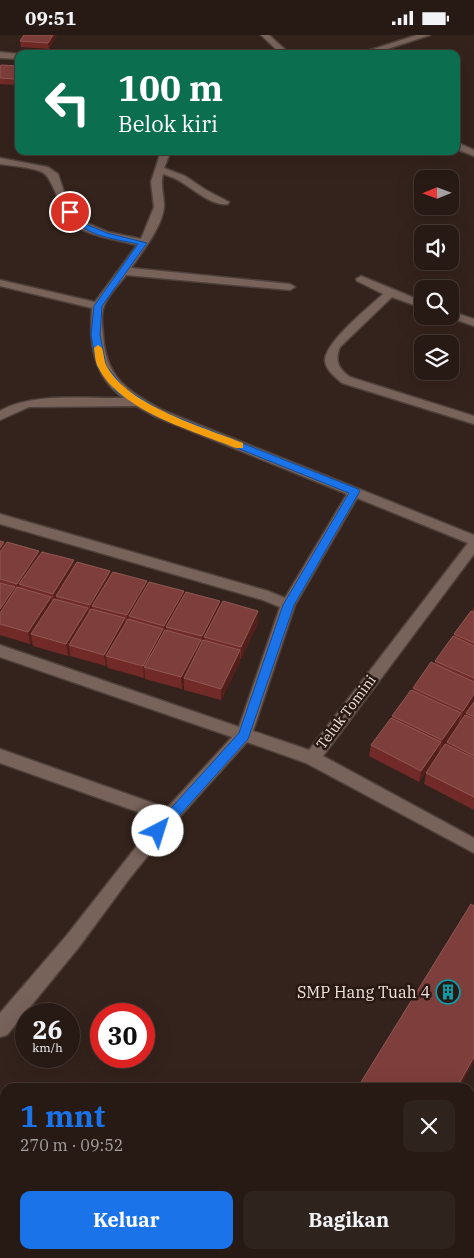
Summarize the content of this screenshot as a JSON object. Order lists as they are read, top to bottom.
{
  "streets": {
    "street": ["Teluk Tomini"]
  },
  "places": {
    "building": ["SMP Hang Tuah 4"]
  },
  "north": "left",
  "page": {
    "status": "09:51",
    "turn": ["100 m", "Belok kiri"],
    "speed": "26 km/h",
    "limit": "30",
    "heading": ["1 mnt", "270 m · 09:52"],
    "buttons": ["Keluar", "Bagikan"]
  }
}
